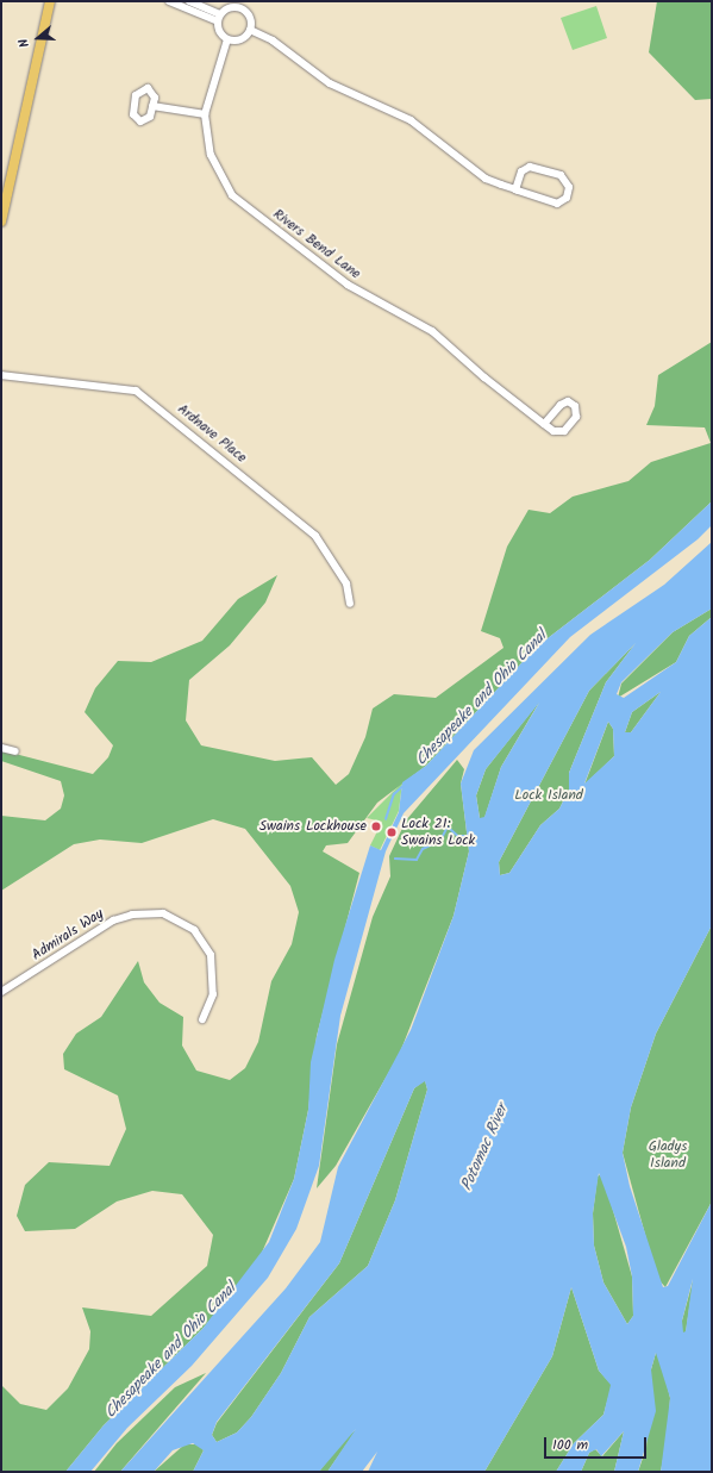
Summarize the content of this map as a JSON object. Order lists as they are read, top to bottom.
{
  "streets": {
    "street": ["Rivers Bend Lane", "Ardnave Place", "Admirals Way"]
  },
  "water": ["Chesapeake and Ohio Canal", "Potomac River"],
  "parks": ["Lock Island", "Gladys Island"],
  "places": ["Swains Lockhouse", "Lock 21: Swains Lock"],
  "scale_bar": "100 m",
  "north": "left"
}
